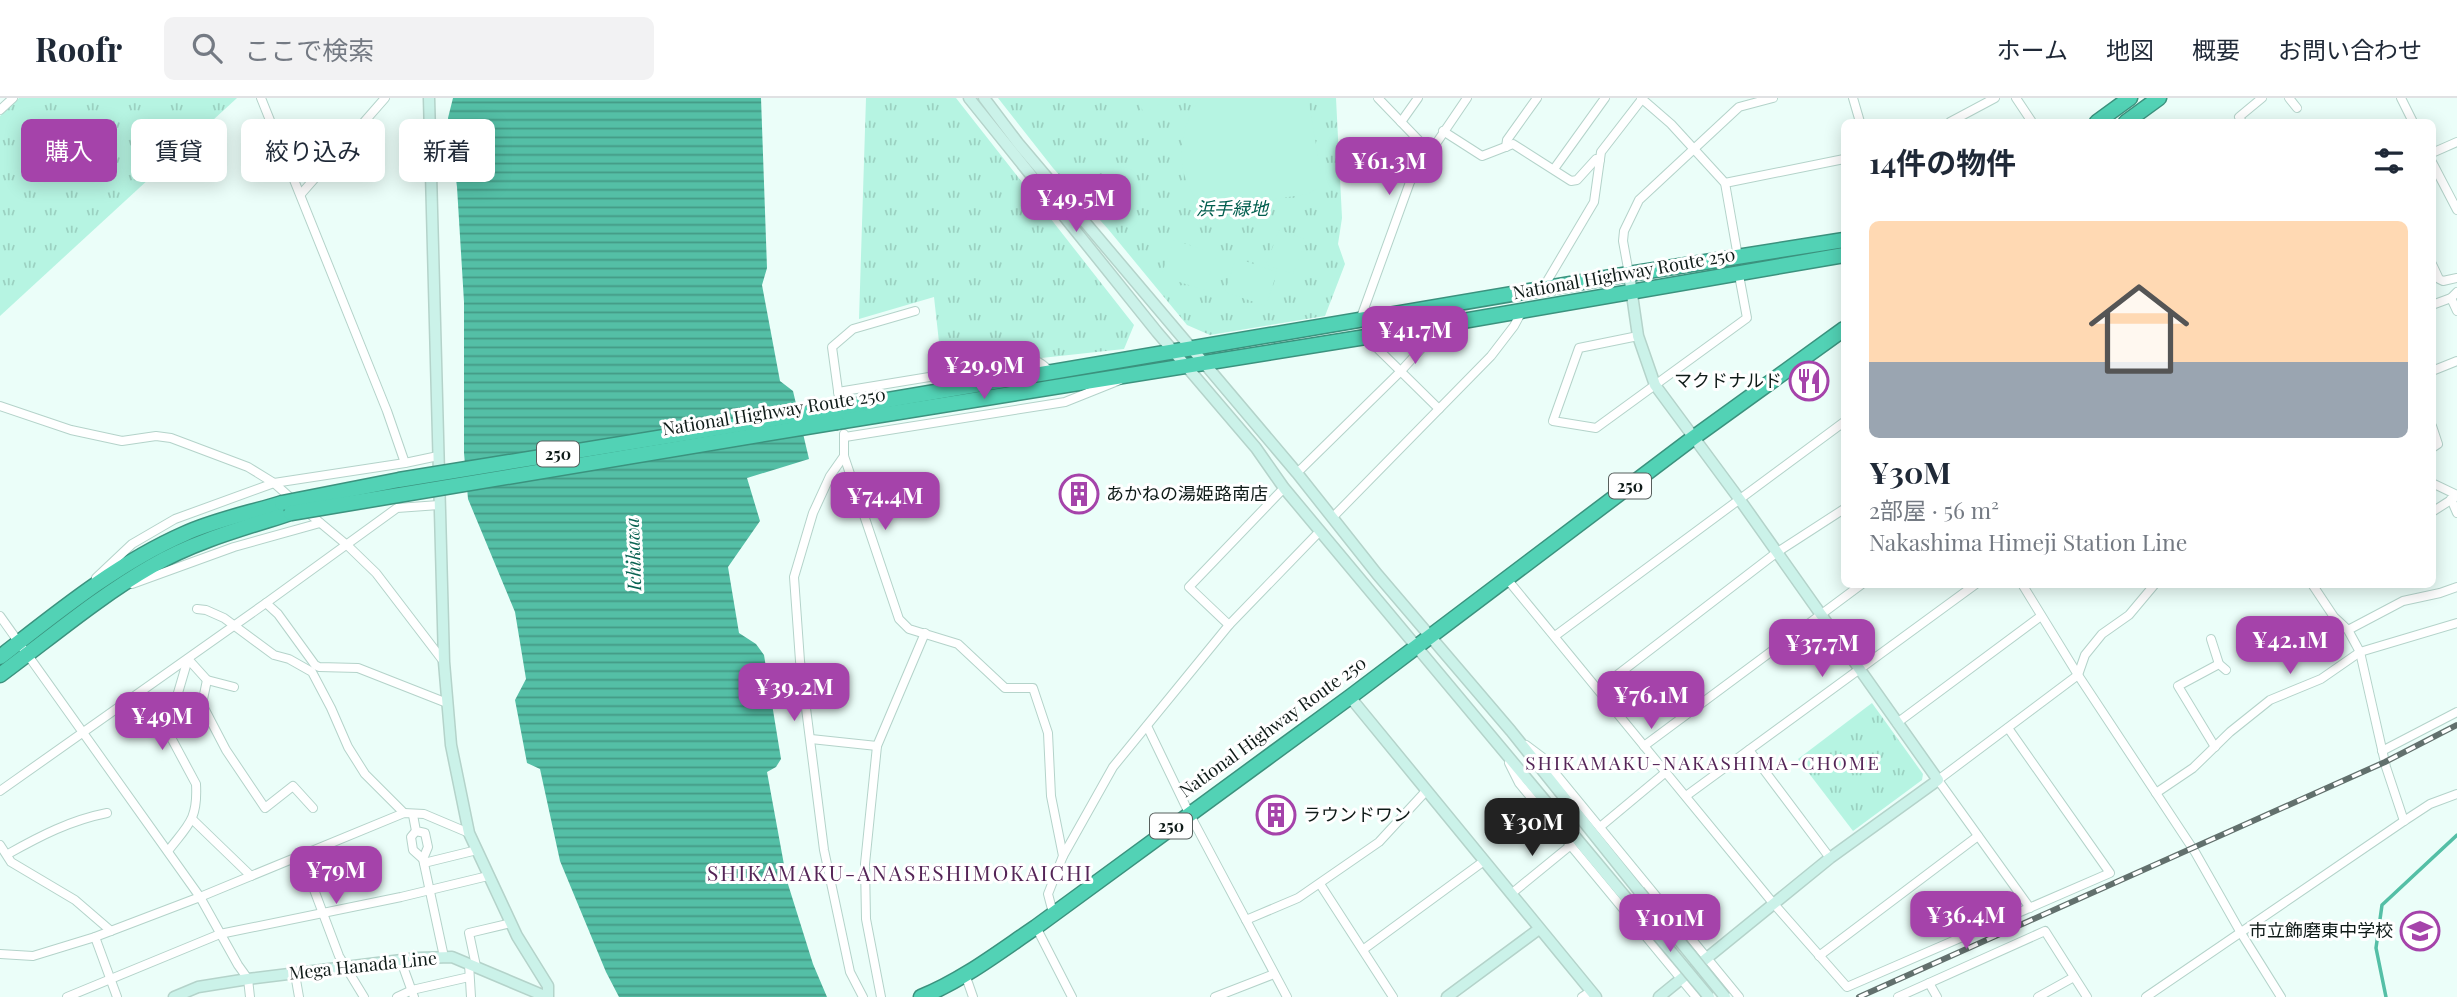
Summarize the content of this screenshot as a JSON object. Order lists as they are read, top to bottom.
{
  "streets": {
    "highway": ["National Highway Route 250", "250"],
    "street": ["Mega Hanada Line"]
  },
  "districts": ["SHIKAMAKU-NAKASHIMA-CHOME", "SHIKAMAKU-ANASESHIMOKAICHI"],
  "water": ["Ichikawa"],
  "parks": ["浜手緑地"],
  "places": {
    "restaurant": ["マクドナルド"],
    "building": ["あかねの湯姫路南店", "ラウンドワン"],
    "school or university": ["市立飾磨東中学校"]
  },
  "page": {
    "header": "Roofr",
    "search": "ここで検索",
    "nav": [
      "ホーム",
      "地図",
      "概要",
      "お問い合わせ"
    ],
    "chip": [
      "購入",
      "賃貸",
      "絞り込み",
      "新着"
    ],
    "heading": "14件の物件",
    "price": [
      "¥61.3M",
      "¥49.5M",
      "¥41.7M",
      "¥29.9M",
      "¥74.4M",
      "¥42.1M",
      "¥37.7M",
      "¥39.2M",
      "¥76.1M",
      "¥49M",
      "¥30M",
      "¥79M",
      "¥36.4M",
      "¥101M"
    ],
    "list": [
      {
        "name": "¥30M",
        "note": "2部屋 · 56 m² · Nakashima Himeji Station Line"
      }
    ]
  }
}
